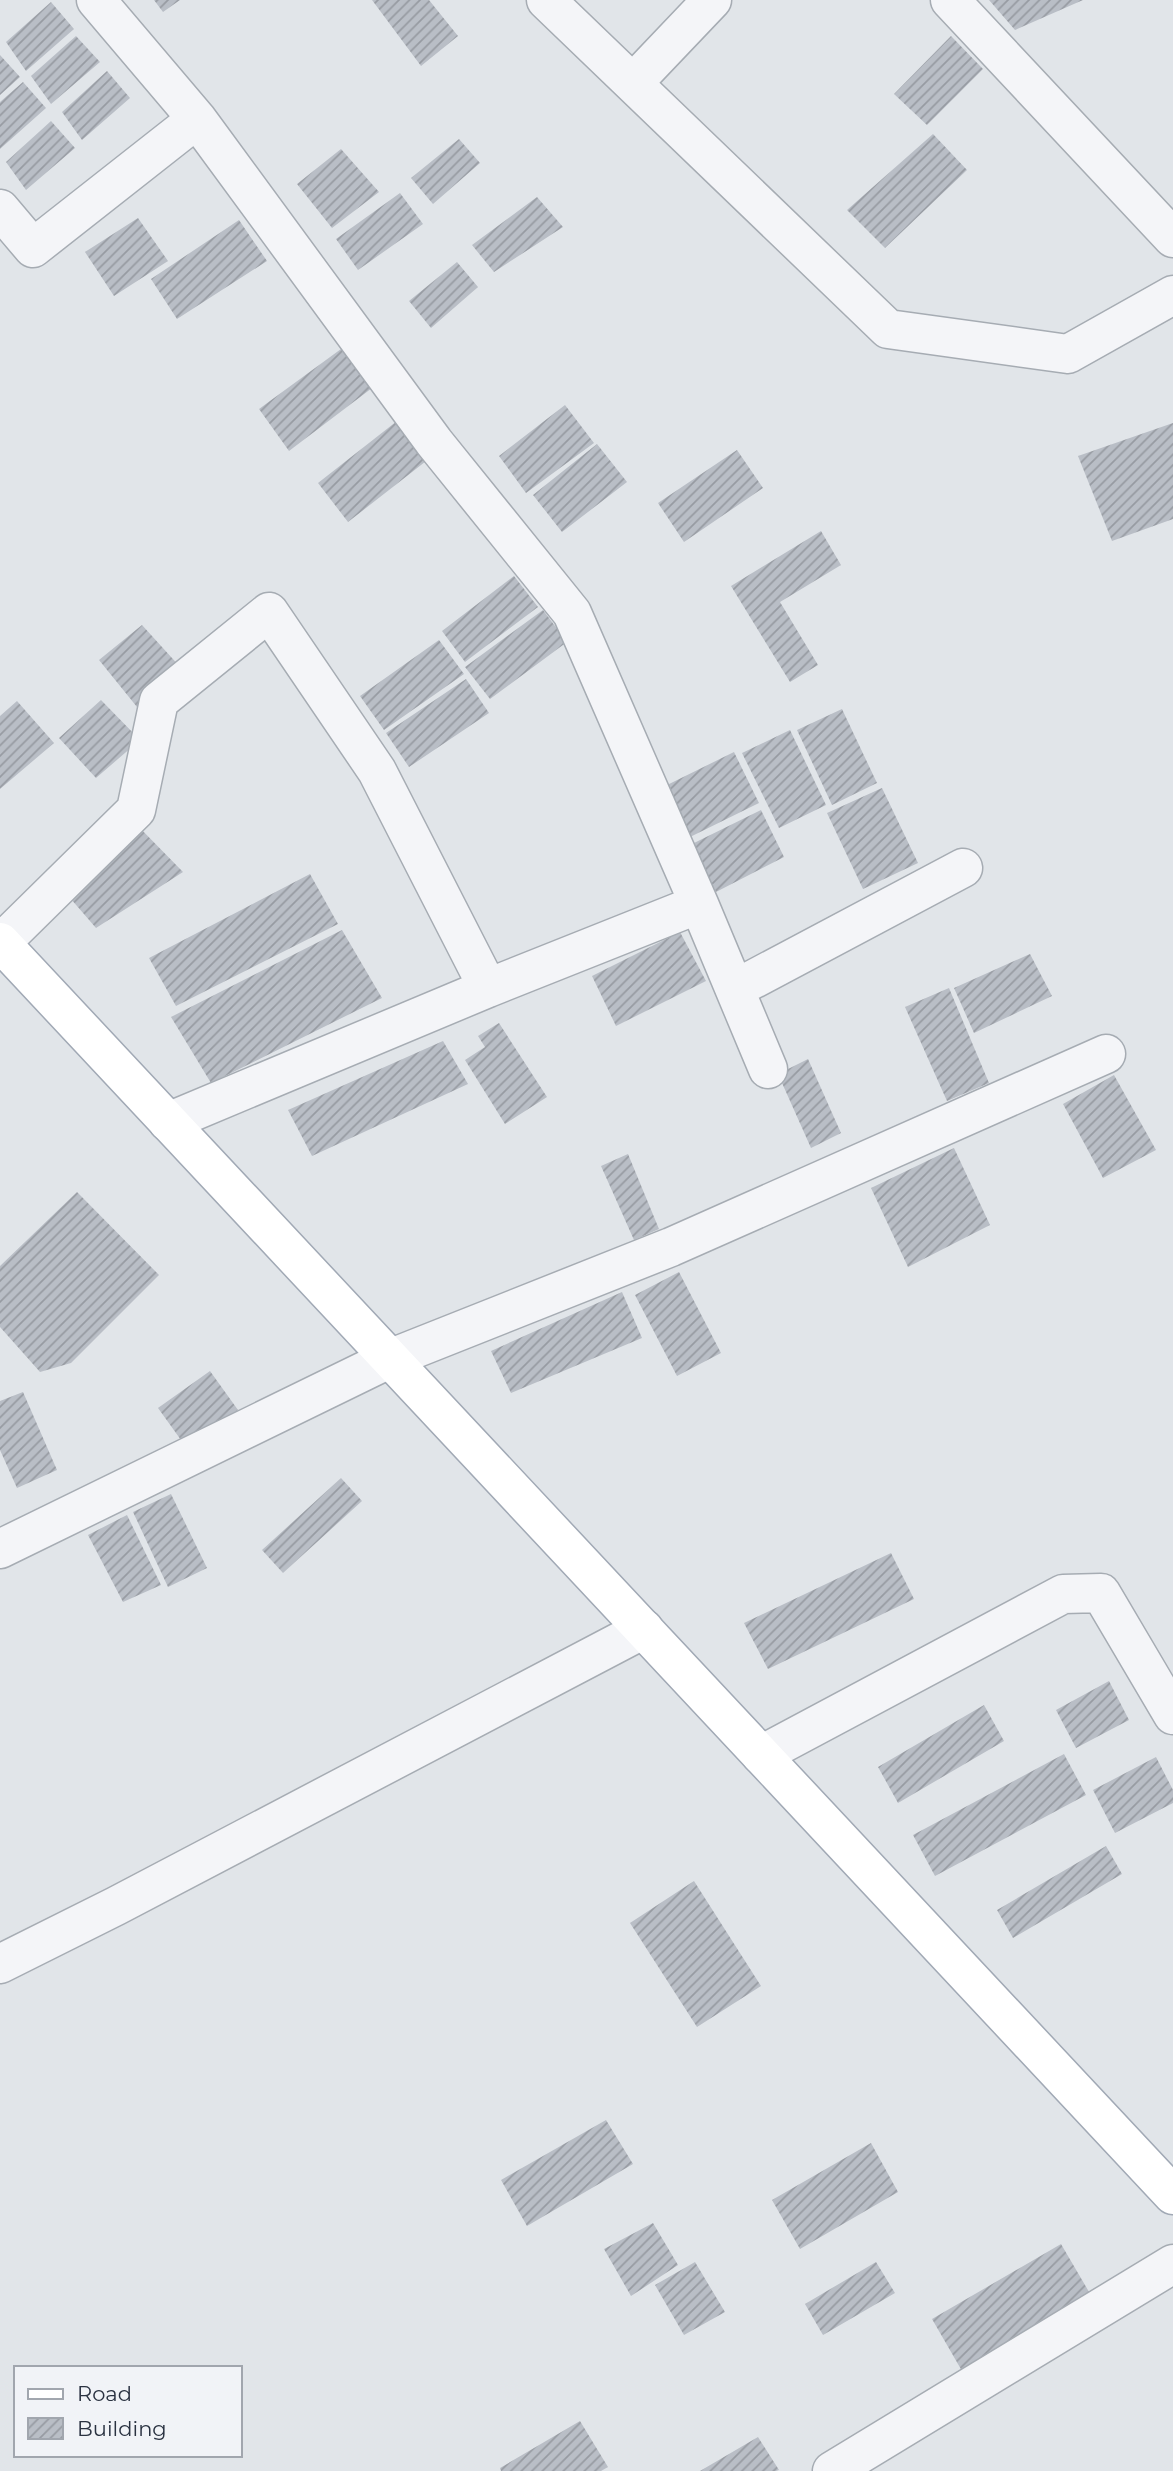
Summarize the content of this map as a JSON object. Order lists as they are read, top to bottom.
{
  "legend": ["Road", "Building"]
}
